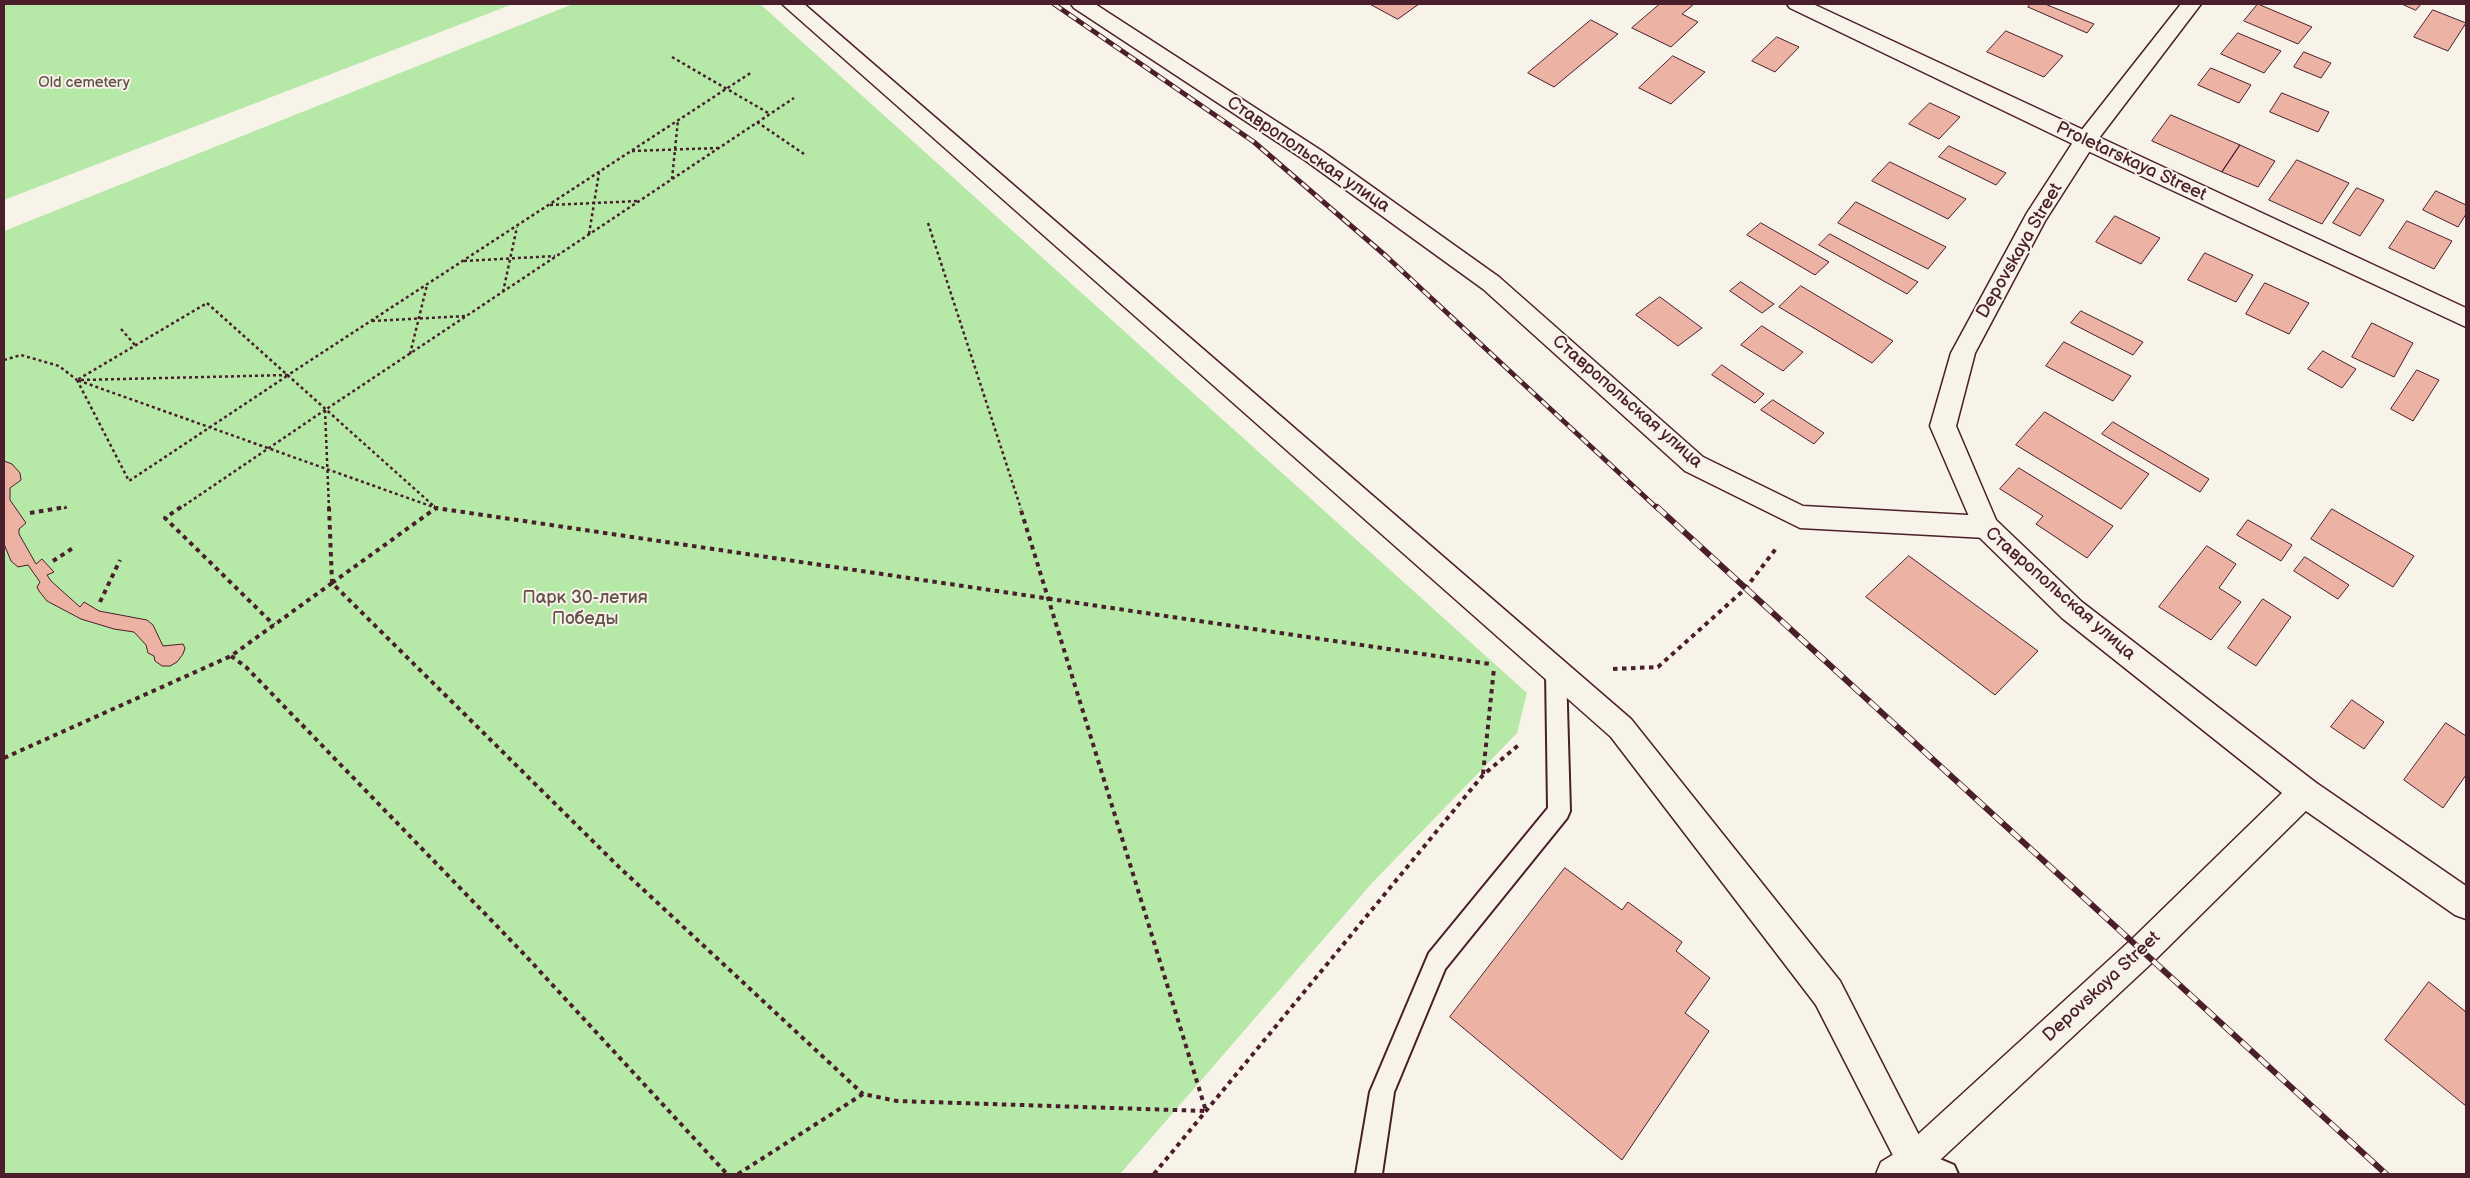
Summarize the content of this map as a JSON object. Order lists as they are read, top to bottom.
{
  "streets": {
    "street": ["Ставропольская улица", "Proletarskaya Street", "Depovskaya Street"]
  },
  "crossings": [
    ["Ставропольская улица", "Depovskaya Street"],
    ["Proletarskaya Street", "Depovskaya Street"]
  ],
  "parks": ["Old cemetery", "Парк 30-летия Победы"]
}
